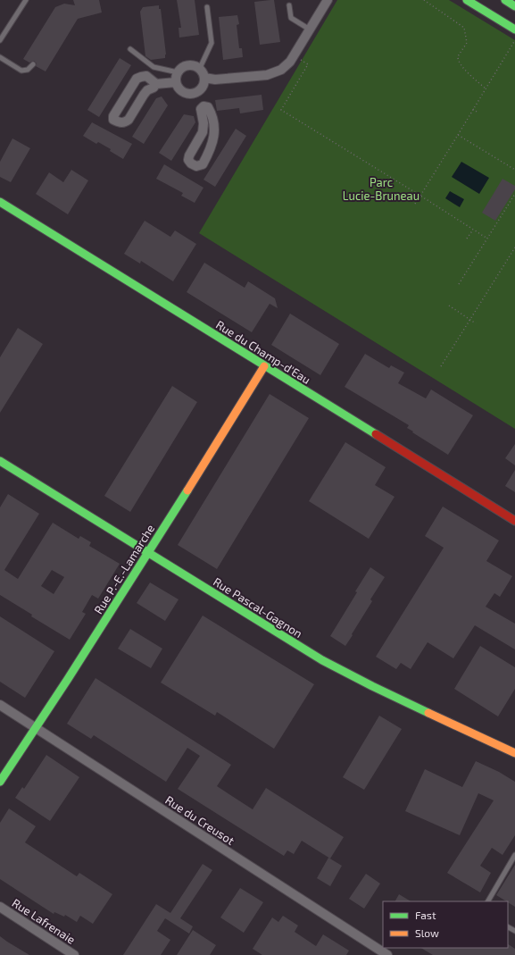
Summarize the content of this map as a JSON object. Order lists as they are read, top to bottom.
{
  "streets": {
    "street": [
      "Rue du Champ-d'Eau",
      "Rue P.-E.-Lamarche",
      "Rue Pascal-Gagnon",
      "Rue du Creusot",
      "Rue Lafrenaie"
    ]
  },
  "crossings": [
    ["Rue du Champ-d'Eau", "Rue P.-E.-Lamarche"],
    ["Rue P.-E.-Lamarche", "Rue Pascal-Gagnon"],
    ["Rue P.-E.-Lamarche", "Rue du Creusot"]
  ],
  "parks": ["Parc Lucie-Bruneau"],
  "legend": ["Fast", "Slow"]
}
